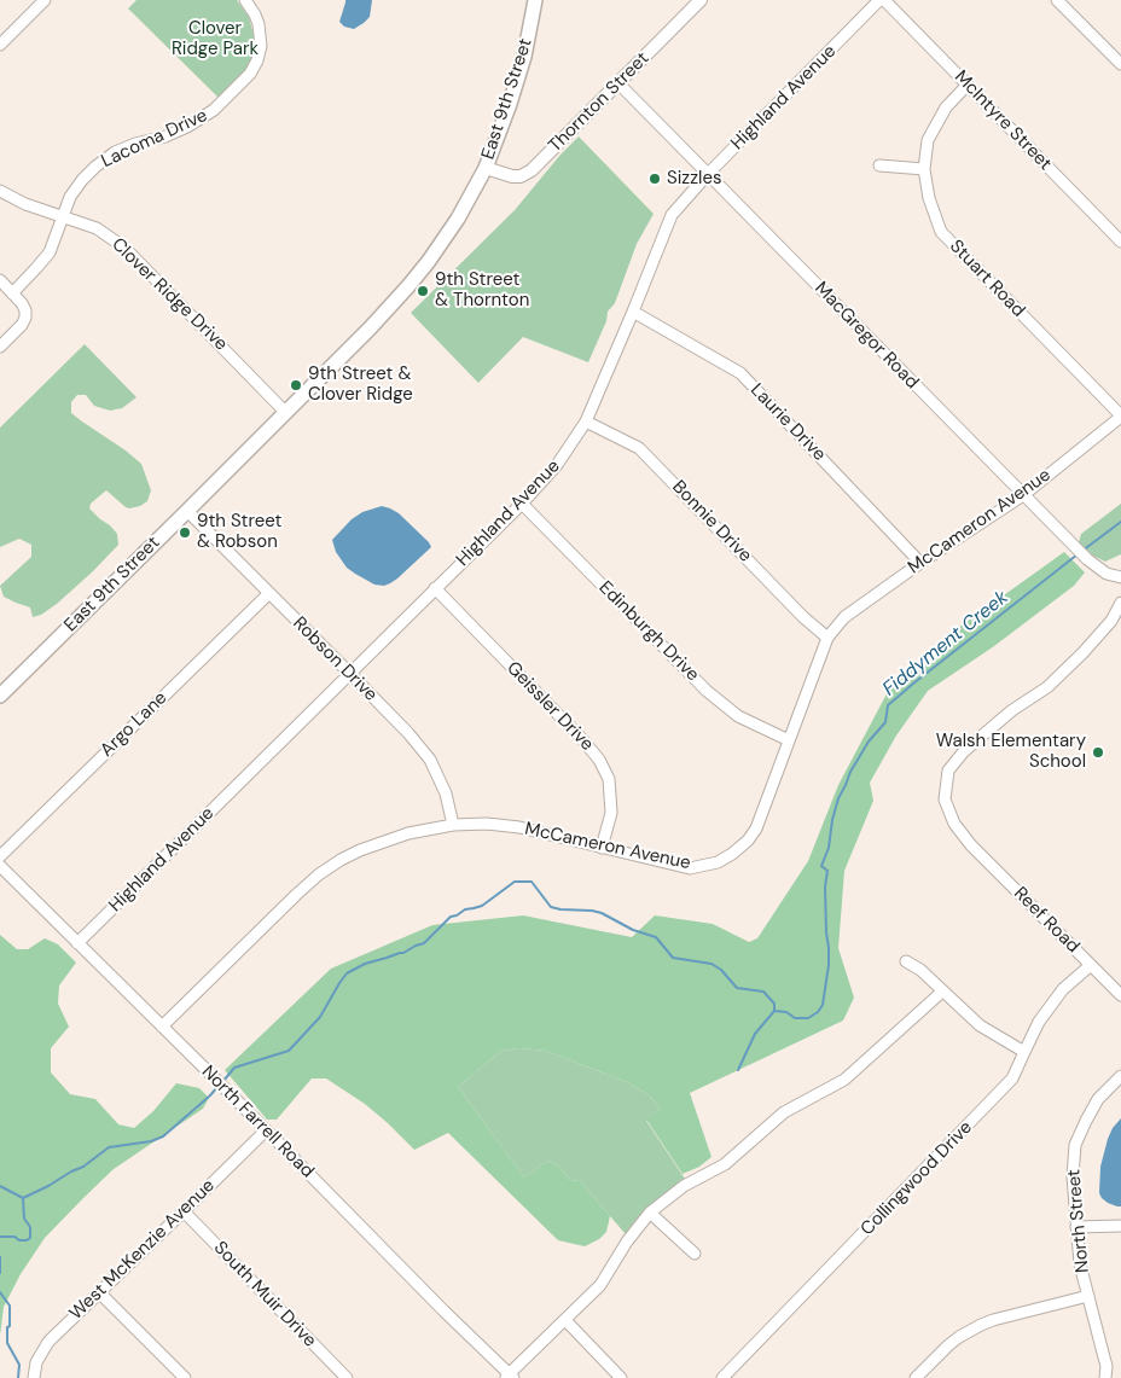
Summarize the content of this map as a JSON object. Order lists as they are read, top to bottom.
{
  "streets": {
    "main road": ["East 9th Street"],
    "street": [
      "Highland Avenue",
      "Thornton Street",
      "McIntyre Street",
      "Lacoma Drive",
      "Stuart Road",
      "Clover Ridge Drive",
      "MacGregor Road",
      "Laurie Drive",
      "Bonnie Drive",
      "McCameron Avenue",
      "Edinburgh Drive",
      "Robson Drive",
      "Geissler Drive",
      "Argo Lane",
      "Reef Road",
      "North Farrell Road",
      "Collingwood Drive",
      "North Street",
      "West McKenzie Avenue",
      "South Muir Drive"
    ]
  },
  "crossings": [
    ["Highland Avenue", "MacGregor Road"],
    ["Highland Avenue", "Laurie Drive"],
    ["Highland Avenue", "Bonnie Drive"],
    ["Highland Avenue", "Edinburgh Drive"],
    ["Highland Avenue", "Robson Drive"],
    ["Highland Avenue", "Geissler Drive"],
    ["Highland Avenue", "North Farrell Road"],
    ["East 9th Street", "Thornton Street"],
    ["East 9th Street", "Clover Ridge Drive"],
    ["East 9th Street", "Robson Drive"],
    ["Thornton Street", "MacGregor Road"],
    ["McIntyre Street", "Stuart Road"],
    ["Lacoma Drive", "Clover Ridge Drive"],
    ["Stuart Road", "McCameron Avenue"],
    ["MacGregor Road", "McCameron Avenue"],
    ["Laurie Drive", "McCameron Avenue"],
    ["Bonnie Drive", "McCameron Avenue"],
    ["McCameron Avenue", "Edinburgh Drive"],
    ["McCameron Avenue", "Robson Drive"],
    ["McCameron Avenue", "Geissler Drive"],
    ["McCameron Avenue", "North Farrell Road"],
    ["Robson Drive", "Argo Lane"],
    ["Reef Road", "Collingwood Drive"],
    ["North Farrell Road", "West McKenzie Avenue"],
    ["West McKenzie Avenue", "South Muir Drive"]
  ],
  "water": ["Fiddyment Creek"],
  "parks": ["Clover Ridge Park"],
  "places": [
    "Sizzles",
    "9th Street & Thornton",
    "9th Street & Clover Ridge",
    "9th Street & Robson",
    "Walsh Elementary School"
  ]
}
